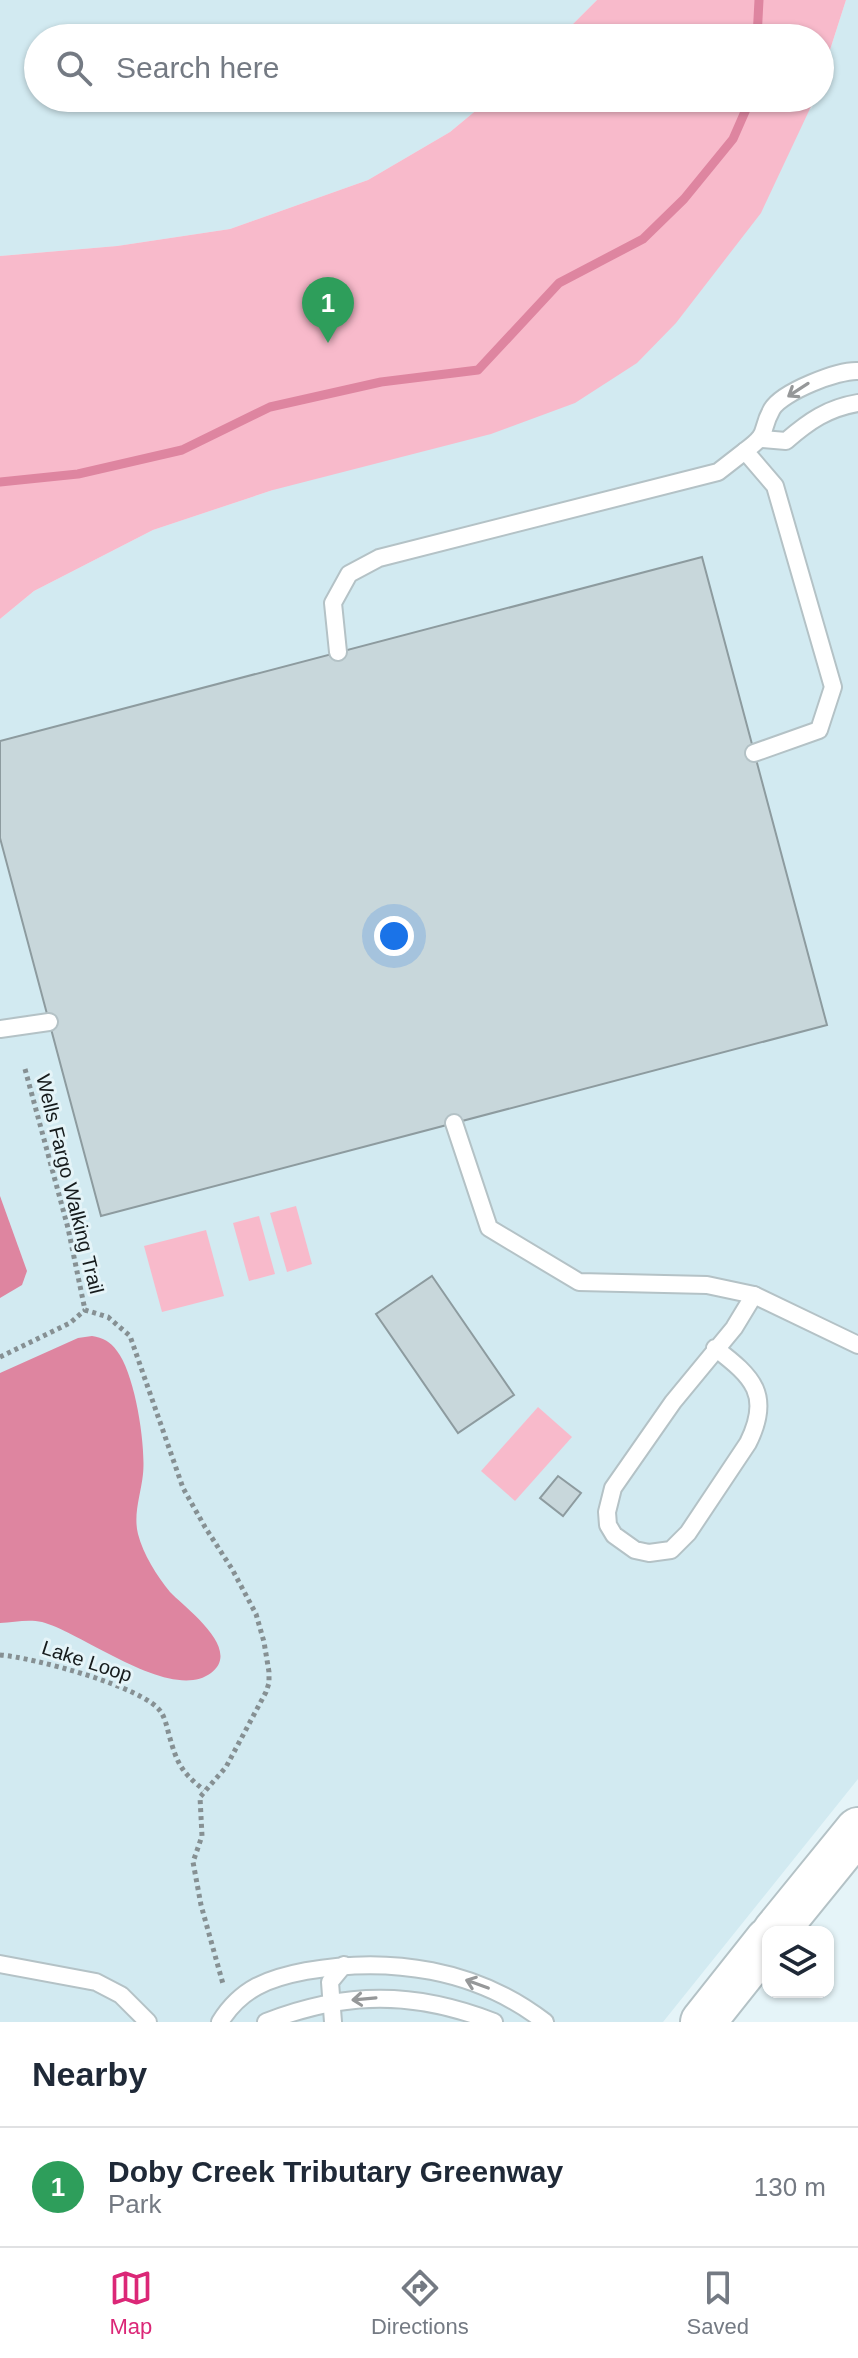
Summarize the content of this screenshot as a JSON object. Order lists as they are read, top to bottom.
{
  "streets": {
    "path": ["Wells Fargo Walking Trail", "Lake Loop"]
  },
  "crossings": [
    ["Wells Fargo Walking Trail", "Lake Loop"]
  ],
  "page": {
    "search": "Search here",
    "pins": "1",
    "heading": "Nearby",
    "list": [
      {
        "mark": "1",
        "name": "Doby Creek Tributary Greenway",
        "note": "Park",
        "value": "130 m"
      }
    ],
    "nav": ["Map", "Directions", "Saved"]
  }
}
